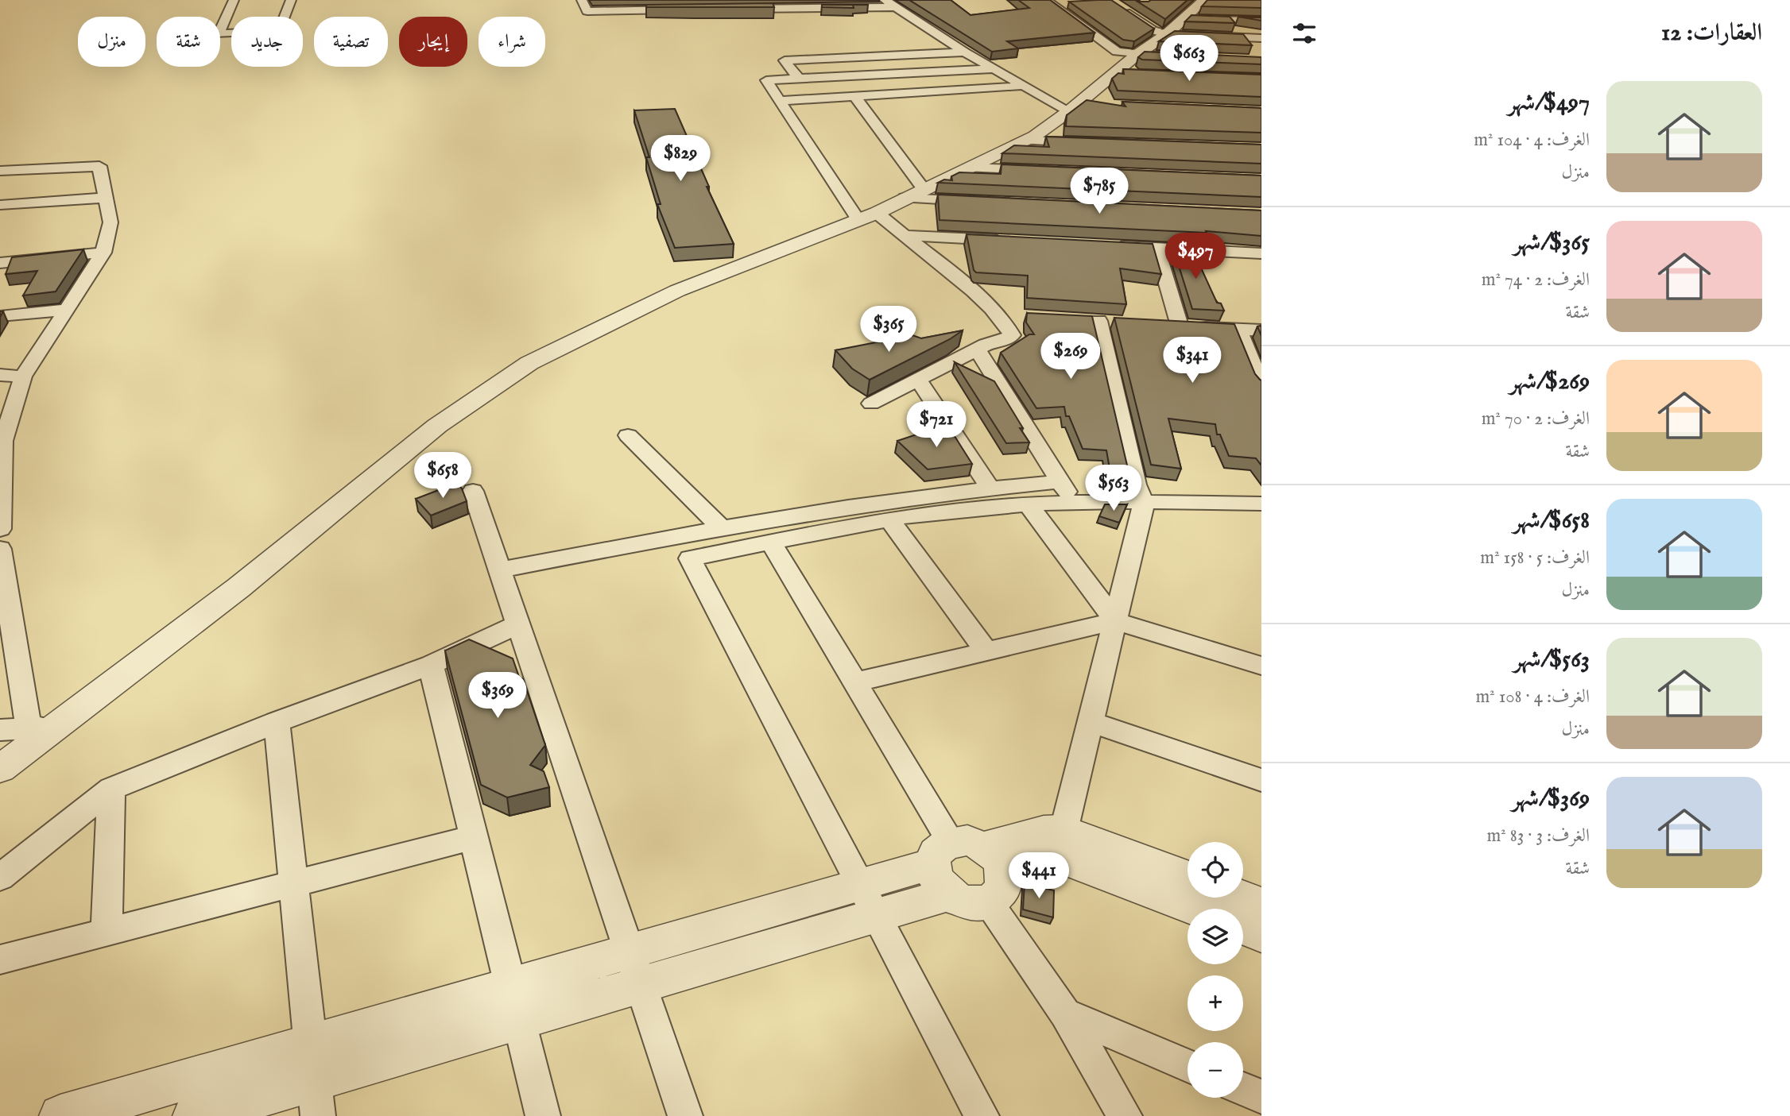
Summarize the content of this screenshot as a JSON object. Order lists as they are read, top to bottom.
{
  "page": {
    "heading": "العقارات: 12",
    "chip": [
      "شراء",
      "إيجار",
      "تصفية",
      "جديد",
      "شقة",
      "منزل"
    ],
    "price": [
      "$663",
      "$829",
      "$785",
      "$497",
      "$365",
      "$269",
      "$341",
      "$721",
      "$658",
      "$563",
      "$369",
      "$441"
    ],
    "list": [
      {
        "name": "$497/شهر",
        "note": "الغرف: 4 · 104 m² · منزل"
      },
      {
        "name": "$365/شهر",
        "note": "الغرف: 2 · 74 m² · شقة"
      },
      {
        "name": "$269/شهر",
        "note": "الغرف: 2 · 70 m² · شقة"
      },
      {
        "name": "$658/شهر",
        "note": "الغرف: 5 · 158 m² · منزل"
      },
      {
        "name": "$563/شهر",
        "note": "الغرف: 4 · 108 m² · منزل"
      },
      {
        "name": "$369/شهر",
        "note": "الغرف: 3 · 83 m² · شقة"
      }
    ],
    "map_buttons": ["+", "−"]
  }
}
